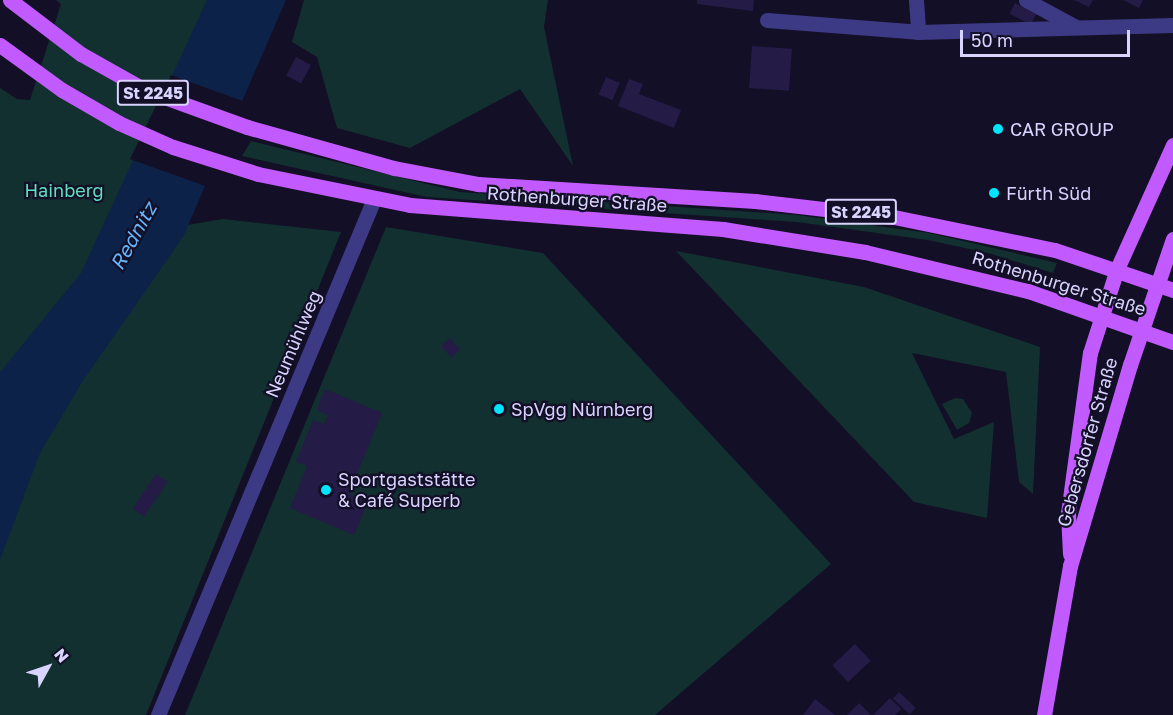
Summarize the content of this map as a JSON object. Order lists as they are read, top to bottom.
{
  "streets": {
    "main road": ["St 2245", "Rothenburger Straße", "Gebersdorfer Straße"],
    "street": ["Neumühlweg"]
  },
  "crossings": [
    ["Rothenburger Straße", "Neumühlweg"],
    ["Rothenburger Straße", "Gebersdorfer Straße"]
  ],
  "water": ["Rednitz"],
  "parks": ["Hainberg"],
  "places": [
    "CAR GROUP",
    "Fürth Süd",
    "SpVgg Nürnberg",
    "Sportgaststätte & Café Superb"
  ],
  "scale_bar": "50 m",
  "north": "top right"
}
